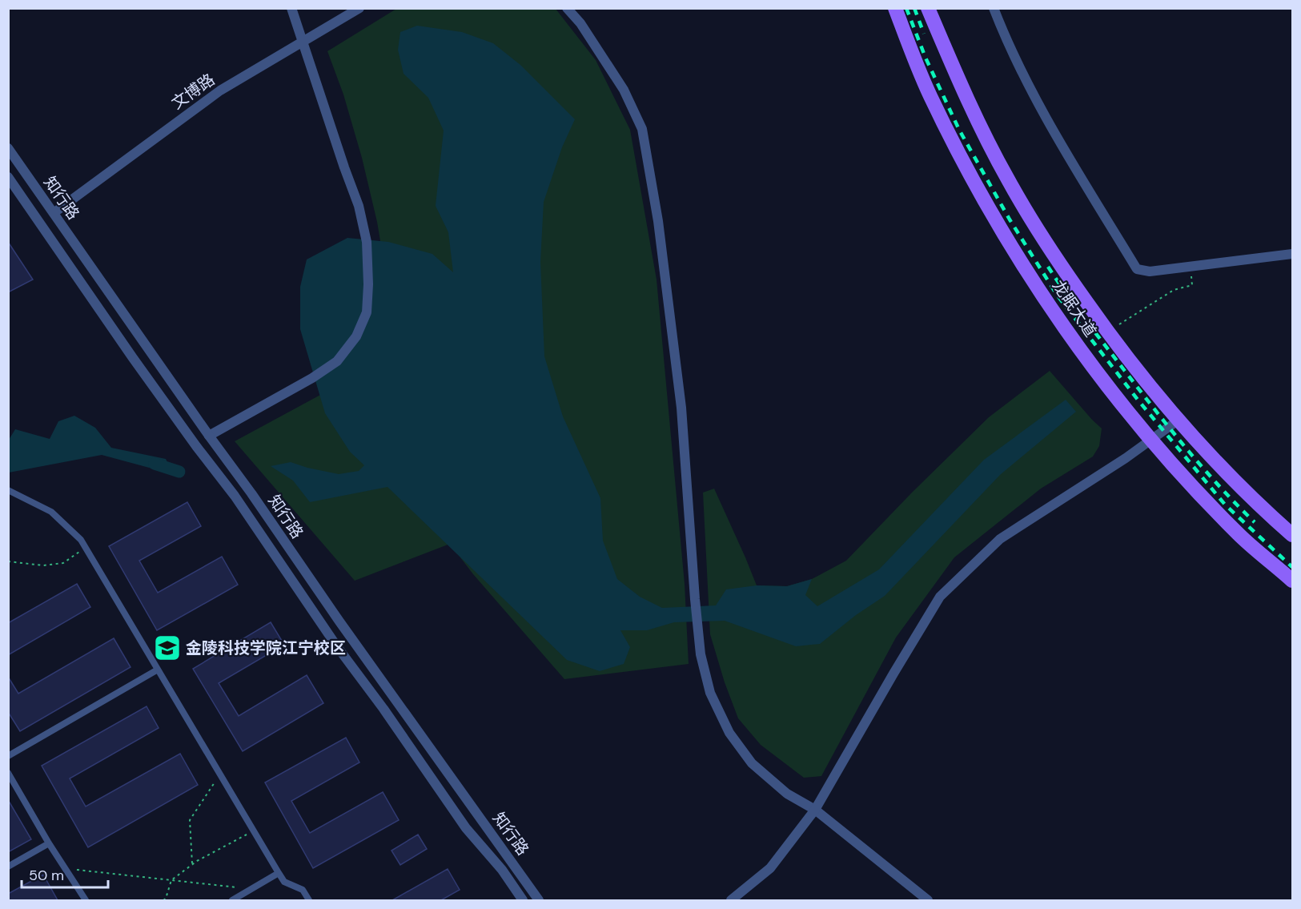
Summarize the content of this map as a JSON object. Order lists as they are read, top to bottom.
{
  "streets": {
    "main road": ["龙眠大道"],
    "street": ["文博路", "知行路"]
  },
  "crossings": [
    ["文博路", "知行路"]
  ],
  "places": {
    "school or university": ["金陵科技学院江宁校区"]
  },
  "scale_bar": "50 m"
}
